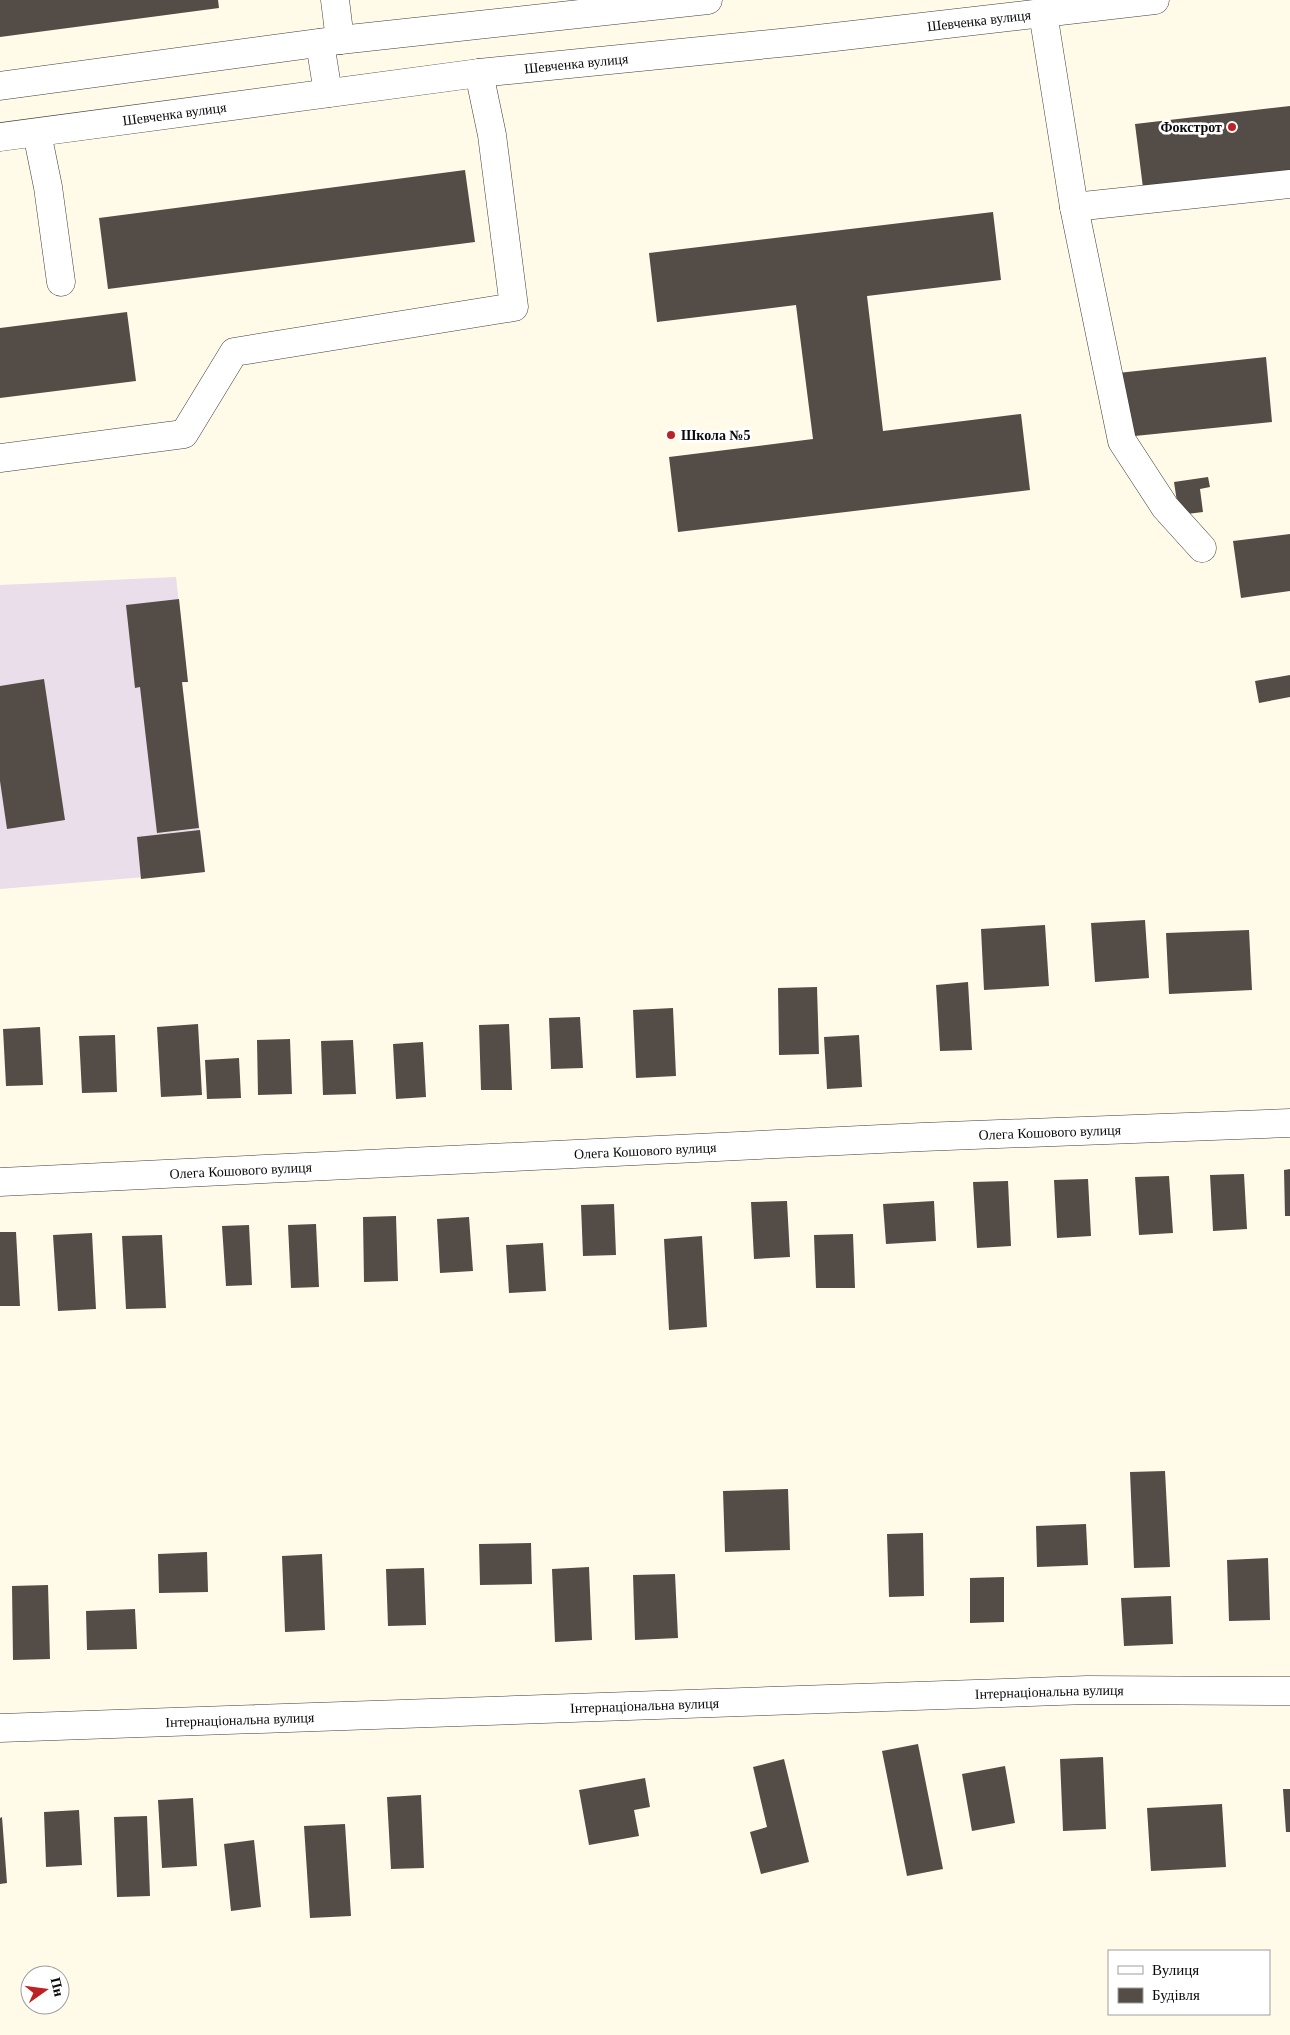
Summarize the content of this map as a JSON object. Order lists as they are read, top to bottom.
{
  "streets": {
    "street": ["Шевченка вулиця", "Олега Кошового вулиця", "Інтернаціональна вулиця"]
  },
  "places": ["Фокстрот", "Школа №5"],
  "legend": ["Вулиця", "Будівля"],
  "north": "right"
}
